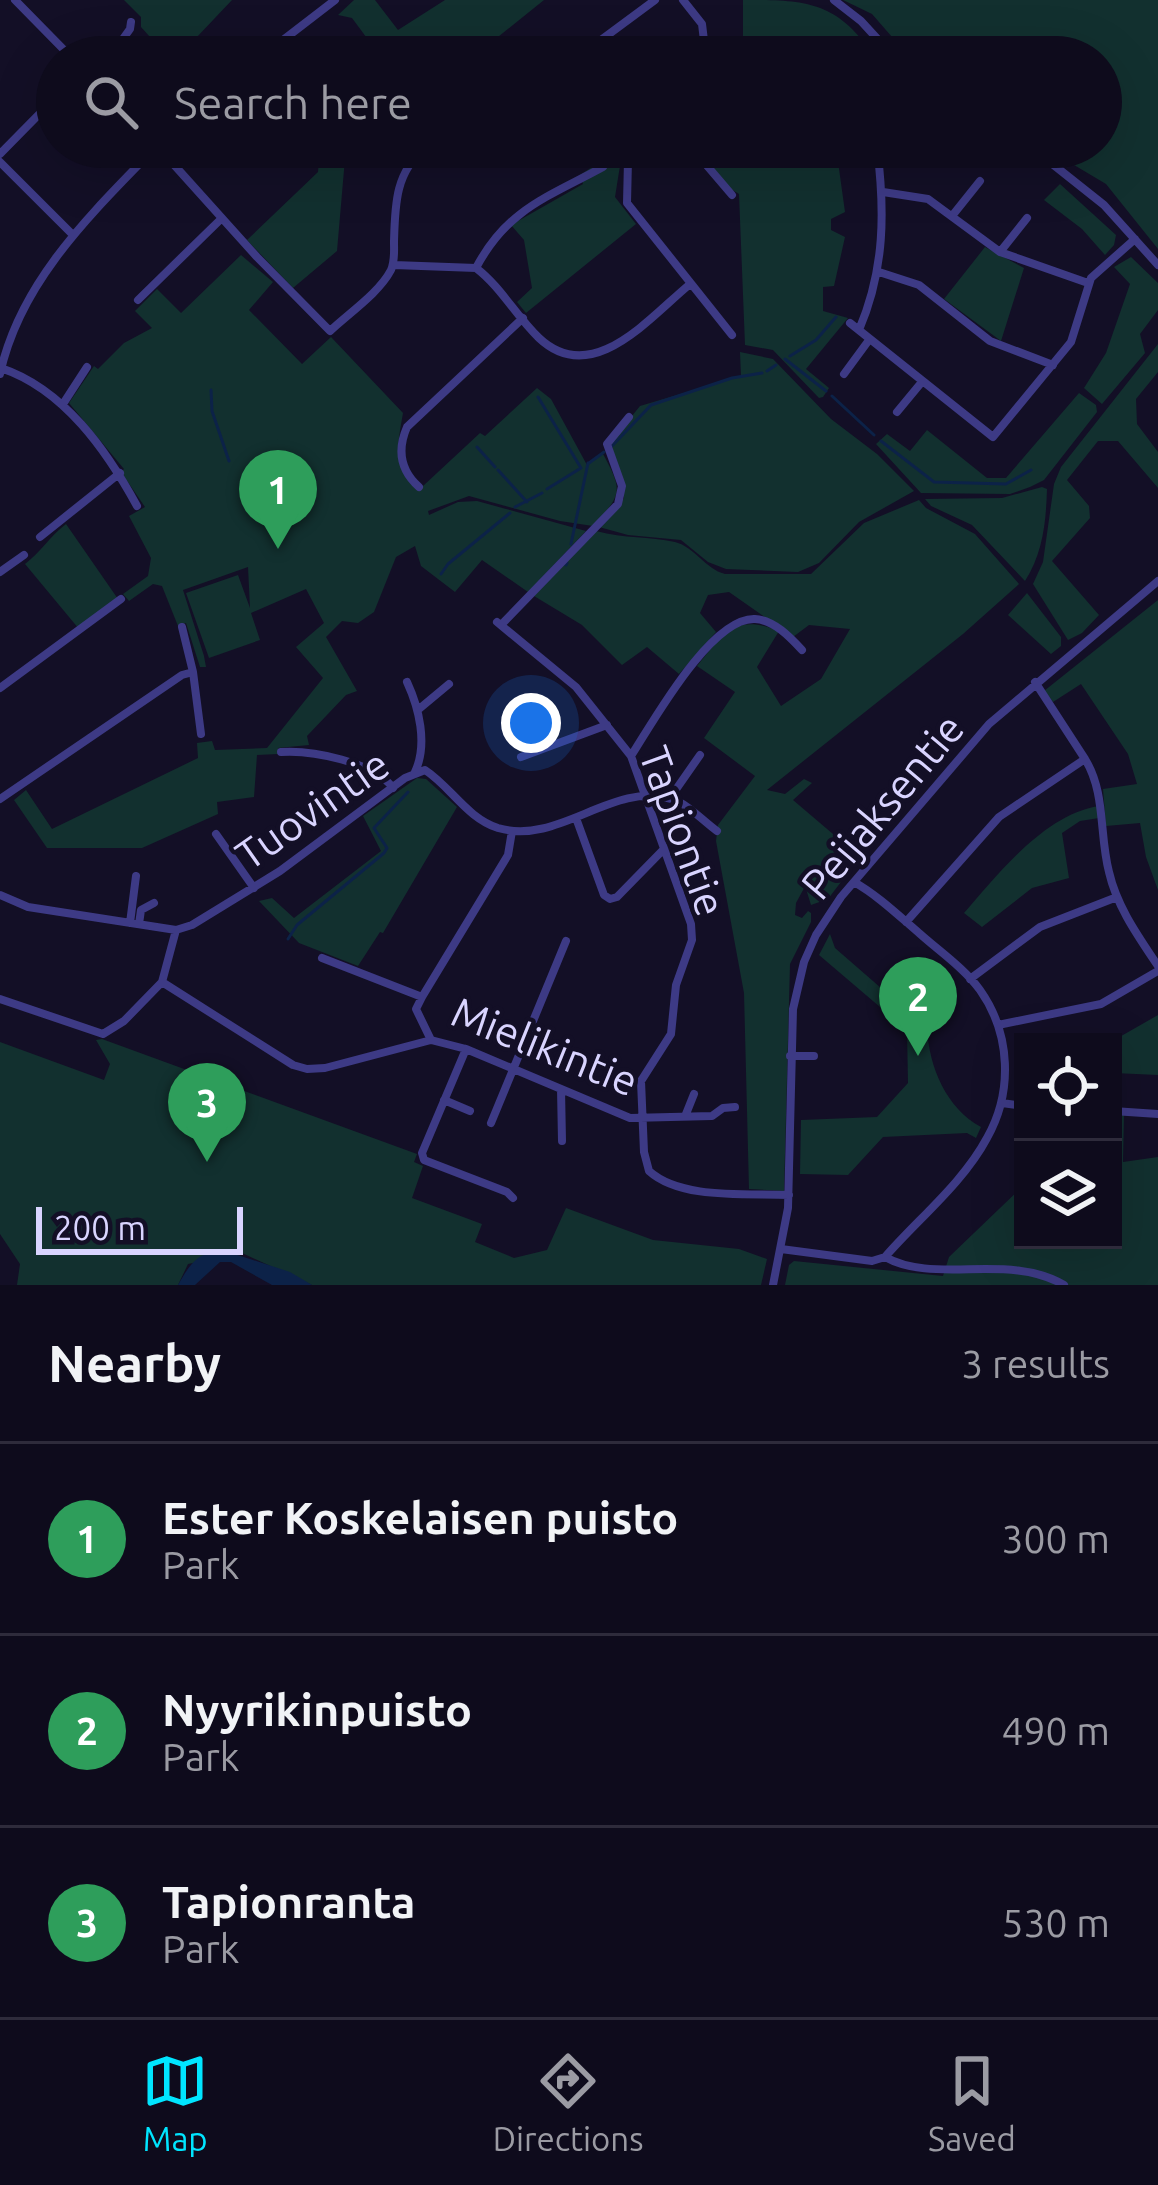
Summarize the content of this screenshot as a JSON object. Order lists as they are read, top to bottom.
{
  "streets": {
    "street": [
      "Peijaksentie",
      "Tuovintie",
      "Tapiontie",
      "Mielikintie"
    ]
  },
  "crossings": [
    ["Peijaksentie", "Tapiontie"],
    ["Tapiontie", "Mielikintie"]
  ],
  "scale_bar": "200 m",
  "page": {
    "search": "Search here",
    "pins": ["1", "2", "3"],
    "scale": "200 m",
    "heading": ["Nearby", "3 results"],
    "list": [
      {
        "mark": "1",
        "name": "Ester Koskelaisen puisto",
        "note": "Park",
        "value": "300 m"
      },
      {
        "mark": "2",
        "name": "Nyyrikinpuisto",
        "note": "Park",
        "value": "490 m"
      },
      {
        "mark": "3",
        "name": "Tapionranta",
        "note": "Park",
        "value": "530 m"
      }
    ],
    "nav": ["Map", "Directions", "Saved"]
  }
}
